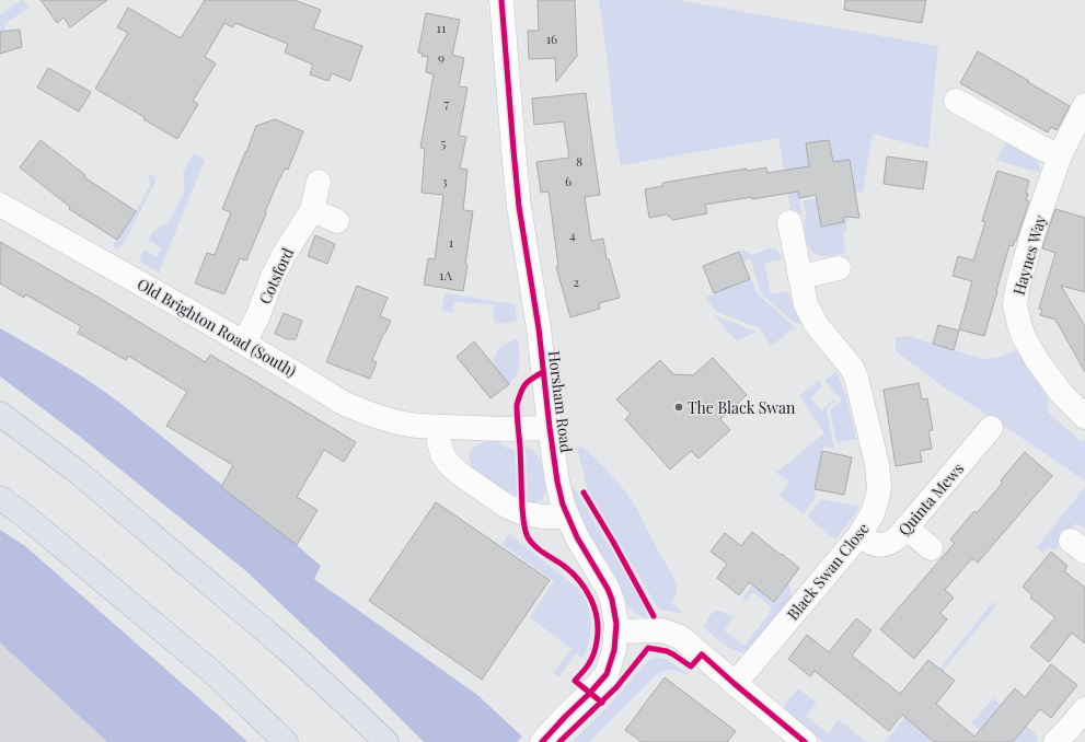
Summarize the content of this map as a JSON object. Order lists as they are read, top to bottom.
{
  "streets": {
    "street": [
      "Haynes Way",
      "Cotsford",
      "Old Brighton Road (South)",
      "Horsham Road",
      "Quinta Mews",
      "Black Swan Close"
    ]
  },
  "crossings": [
    ["Cotsford", "Old Brighton Road (South)"],
    ["Old Brighton Road (South)", "Horsham Road"],
    ["Quinta Mews", "Black Swan Close"]
  ],
  "places": ["The Black Swan"],
  "house_numbers": [
    "11",
    "16",
    "9",
    "7",
    "5",
    "8",
    "3",
    "6",
    "4",
    "1",
    "1A",
    "2"
  ]
}
